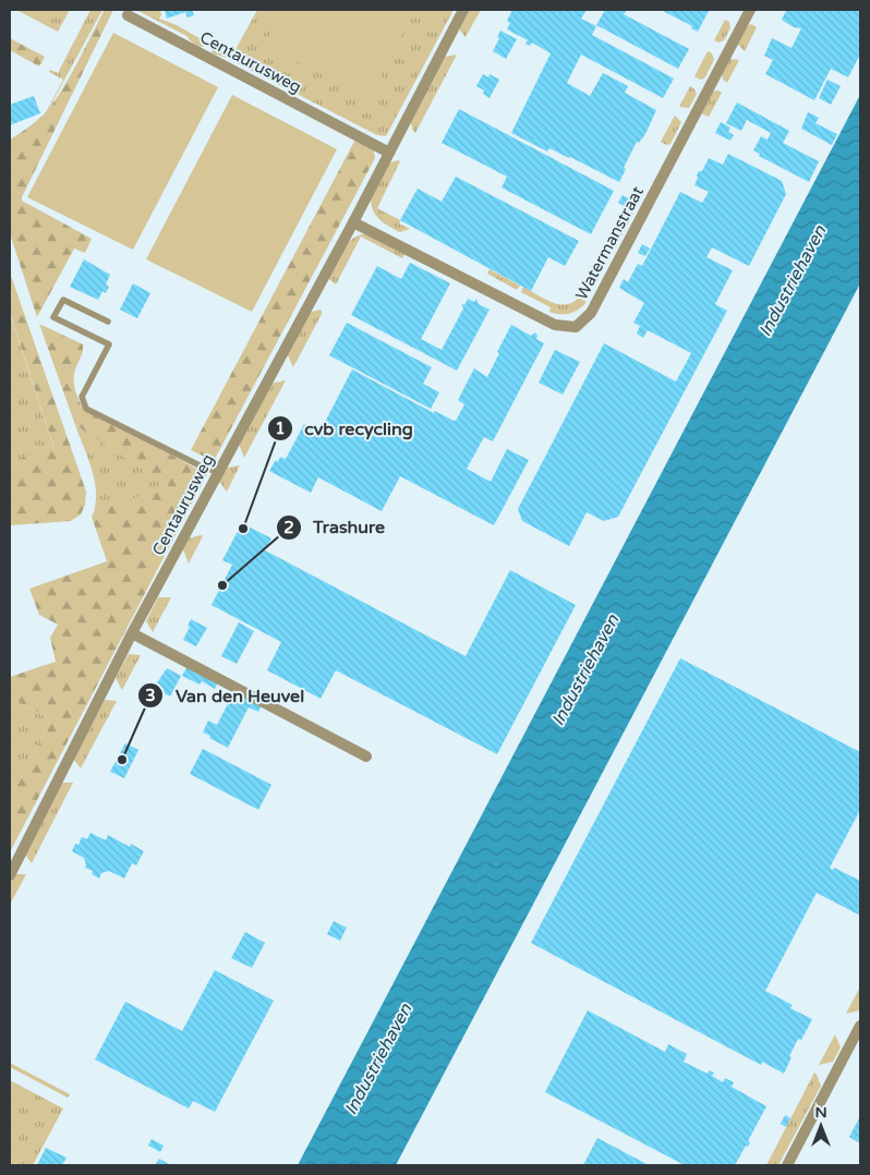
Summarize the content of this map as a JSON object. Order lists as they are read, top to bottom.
{
  "streets": {
    "street": ["Centaurusweg", "Watermanstraat"]
  },
  "crossings": [
    ["Centaurusweg", "Watermanstraat"]
  ],
  "water": ["Industriehaven"],
  "places": ["cvb recycling", "Trashure", "Van den Heuvel"],
  "north": "top"
}
